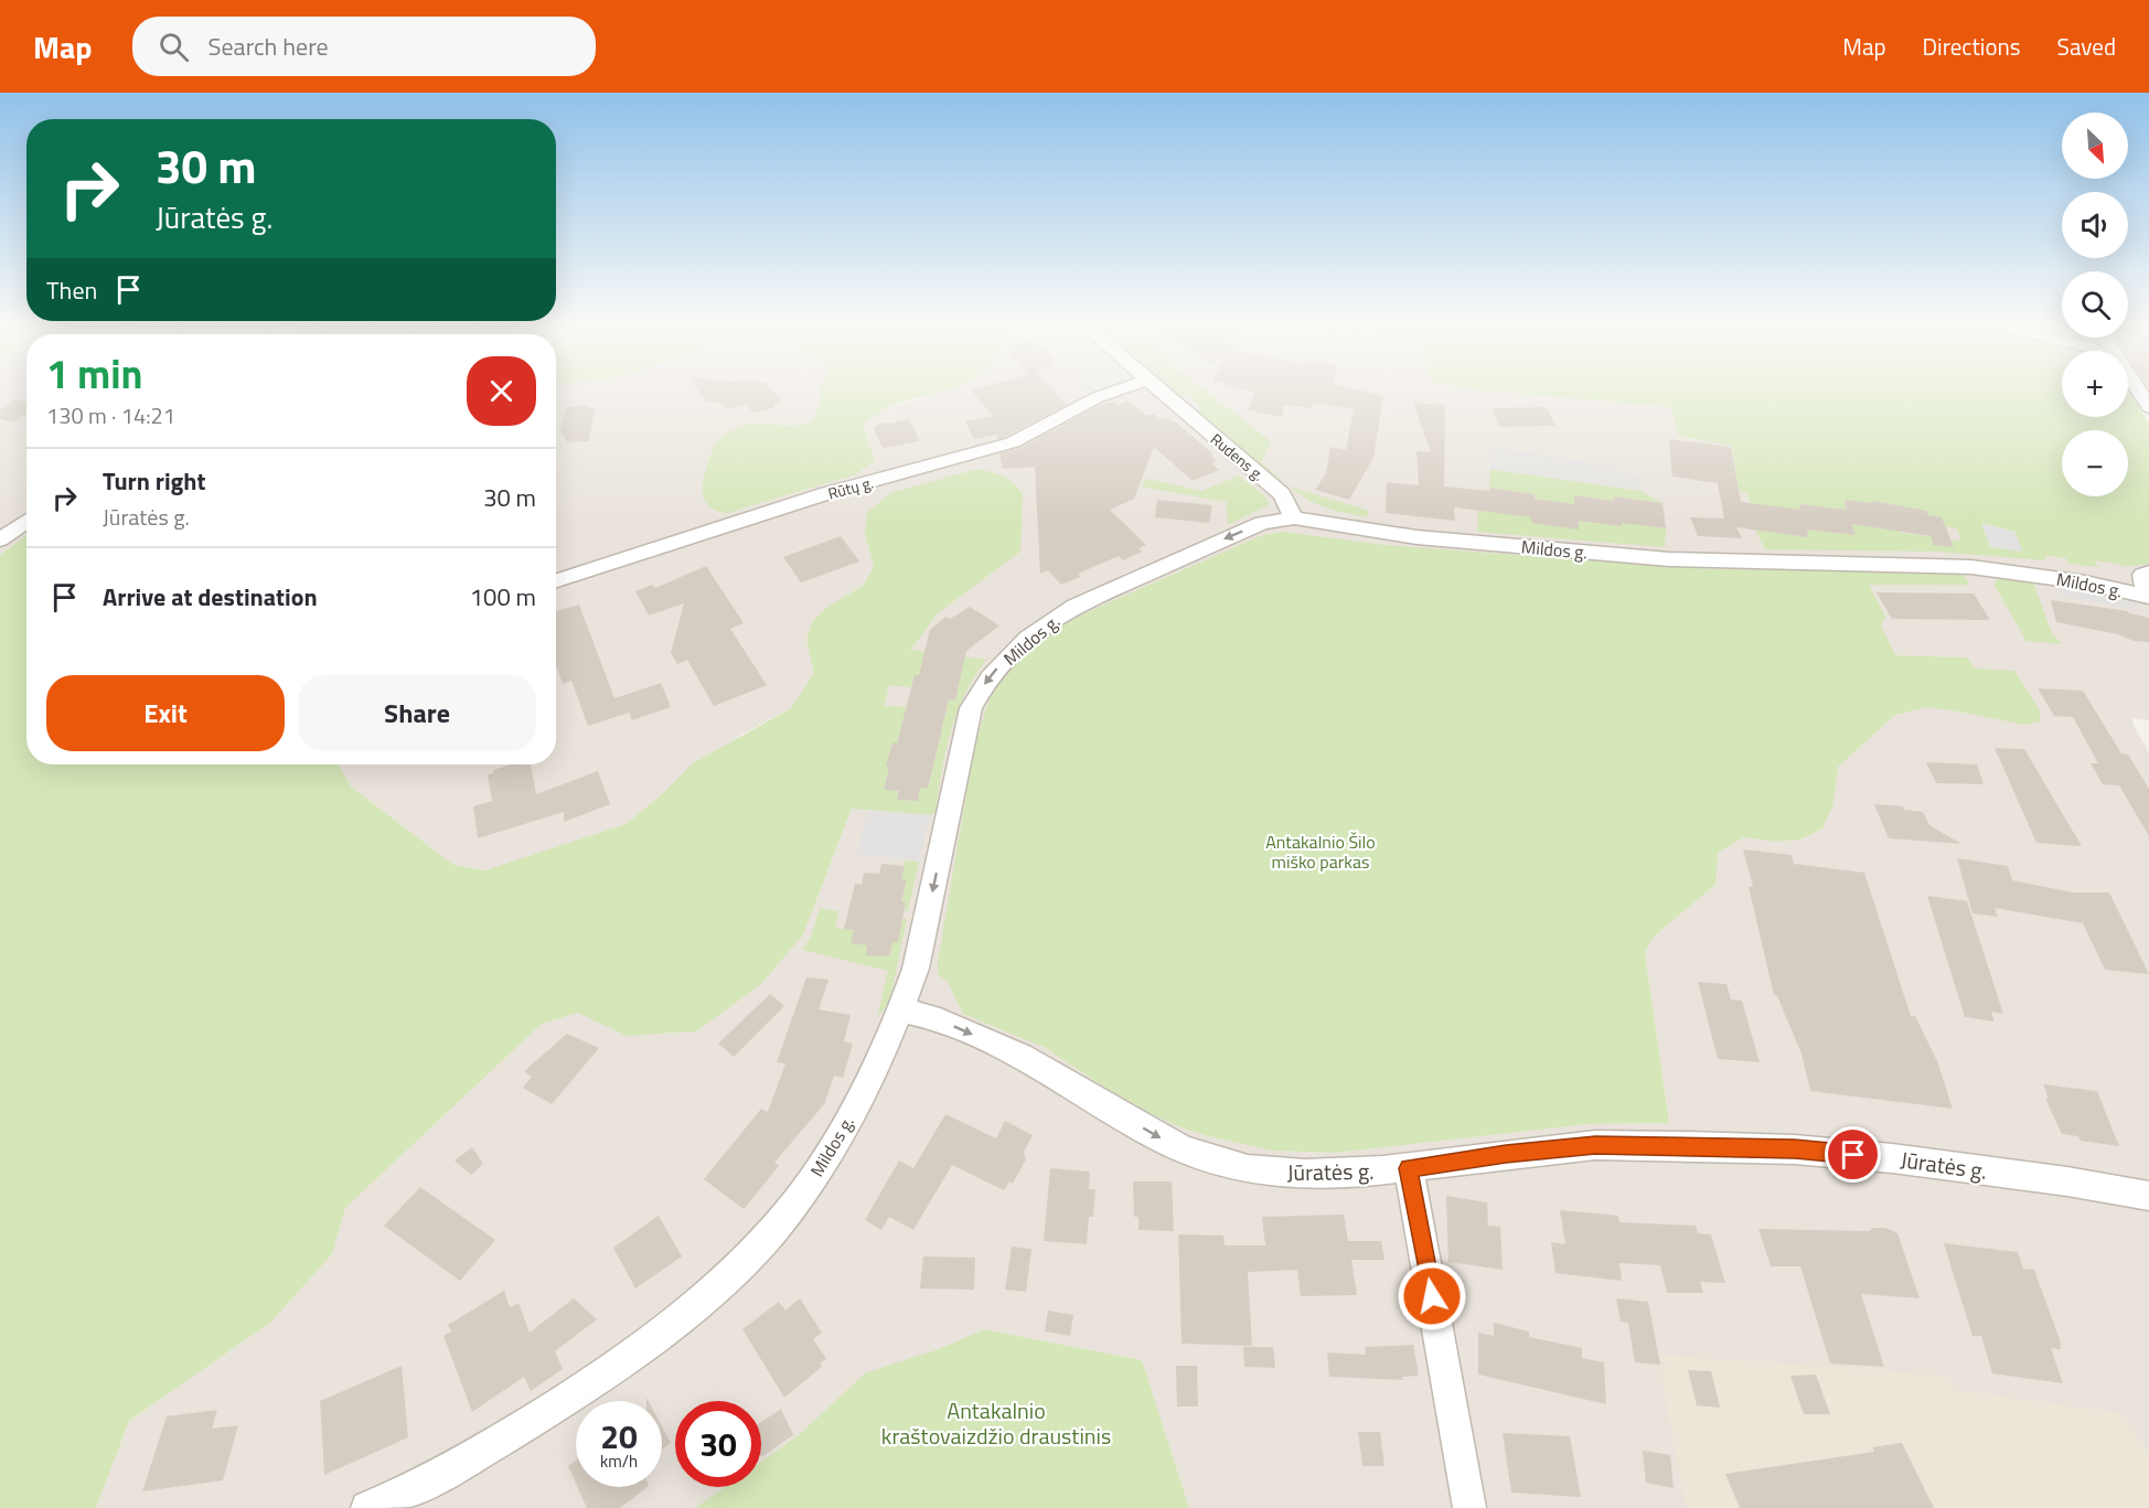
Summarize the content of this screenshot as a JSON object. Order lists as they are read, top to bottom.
{
  "streets": {
    "street": [
      "Rudens g.",
      "Rūtų g.",
      "Mildos g.",
      "Jūratės g."
    ]
  },
  "crossings": [
    ["Rudens g.", "Mildos g."],
    ["Mildos g.", "Jūratės g."]
  ],
  "one_way": ["Jūratės g."],
  "parks": ["Antakalnio Šilo miško parkas", "Antakalnio kraštovaizdžio draustinis"],
  "north": "bottom right",
  "page": {
    "header": "Map",
    "search": "Search here",
    "nav": ["Map", "Directions", "Saved"],
    "map_buttons": ["+", "−"],
    "turn": ["30 m", "Jūratės g."],
    "then": "Then",
    "heading": ["1 min", "130 m · 14:21"],
    "list": [
      {
        "name": "Turn right",
        "note": "Jūratės g.",
        "value": "30 m"
      },
      {
        "name": "Arrive at destination",
        "value": "100 m"
      }
    ],
    "buttons": ["Exit", "Share"],
    "speed": "20 km/h",
    "limit": "30"
  }
}
